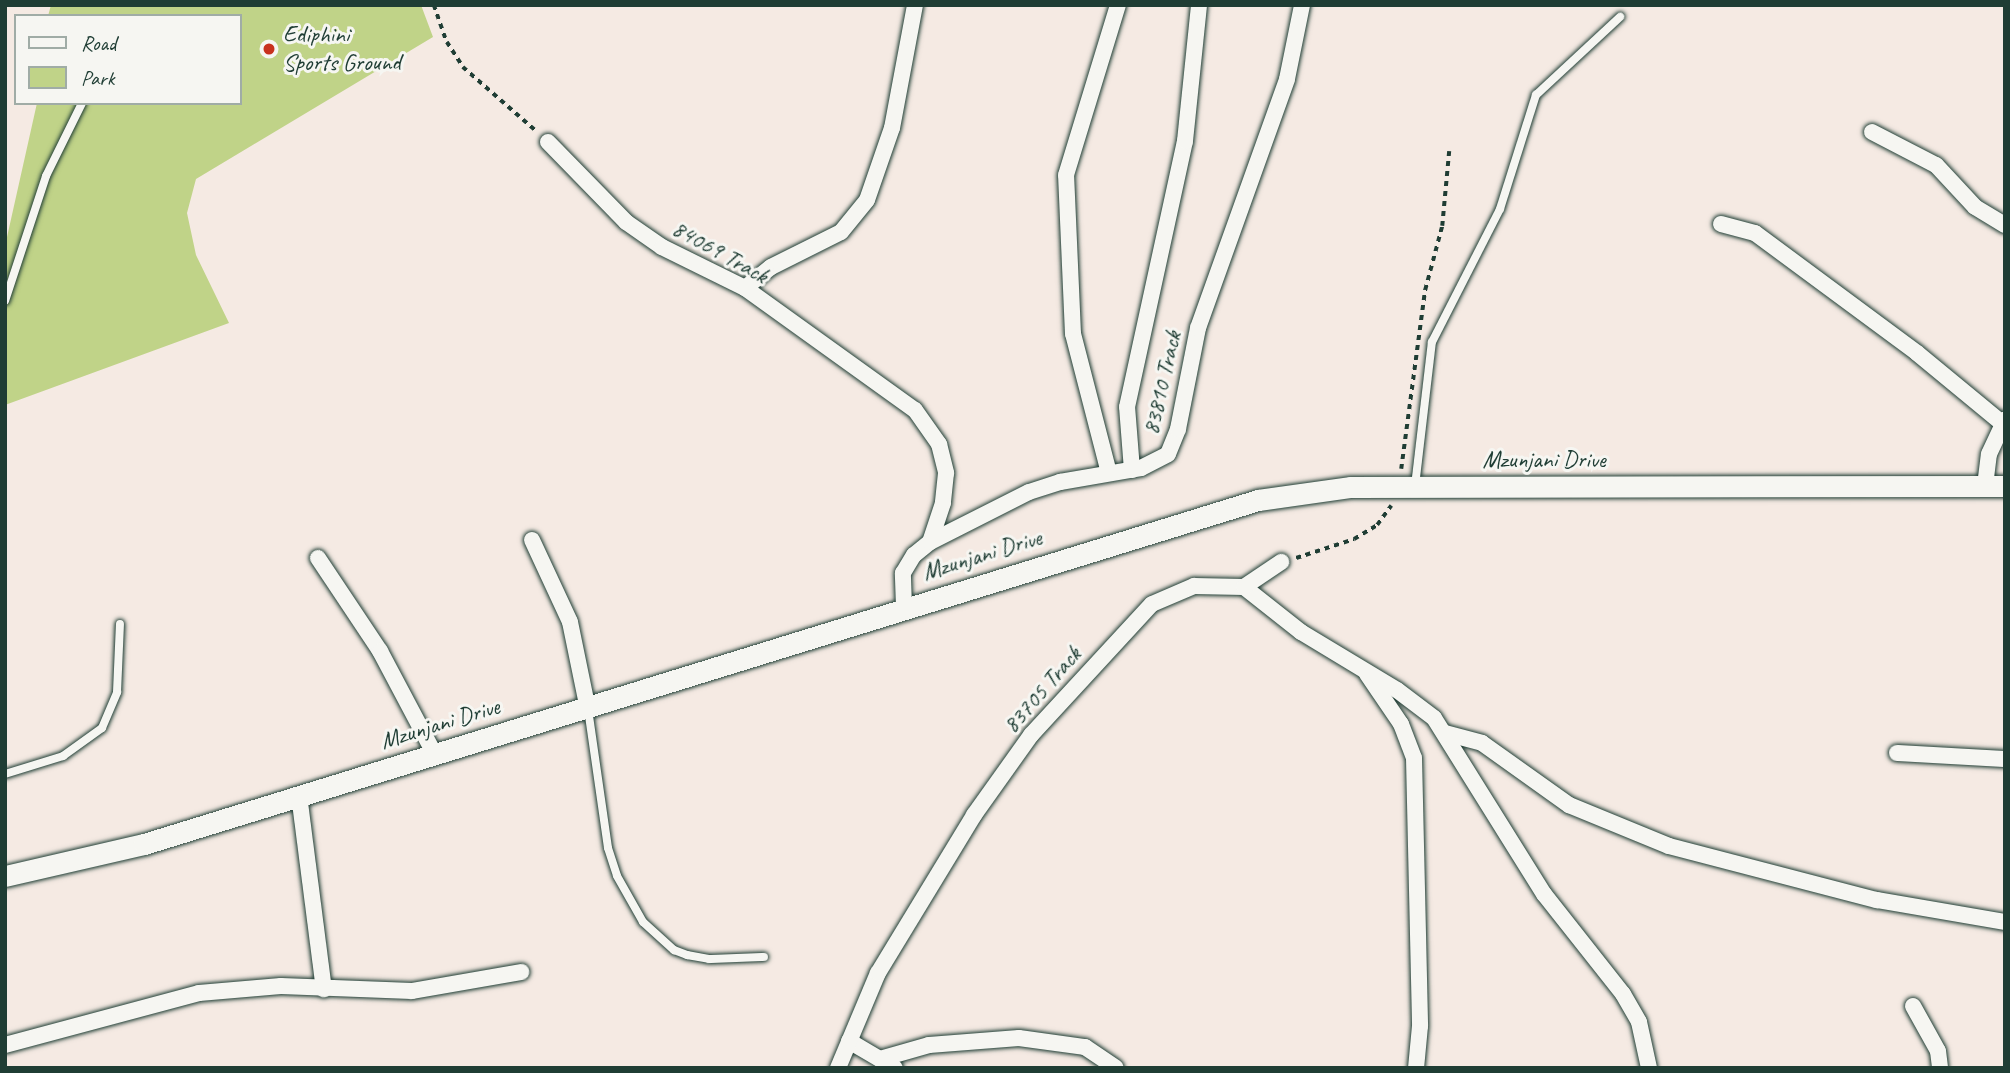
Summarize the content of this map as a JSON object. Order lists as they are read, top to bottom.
{
  "streets": {
    "main road": ["Mzunjani Drive"],
    "street": ["84069 Track", "83810 Track", "83705 Track"]
  },
  "crossings": [
    ["84069 Track", "83810 Track"],
    ["83810 Track", "Mzunjani Drive"]
  ],
  "places": ["Ediphini Sports Ground"],
  "legend": ["Road", "Park"]
}
